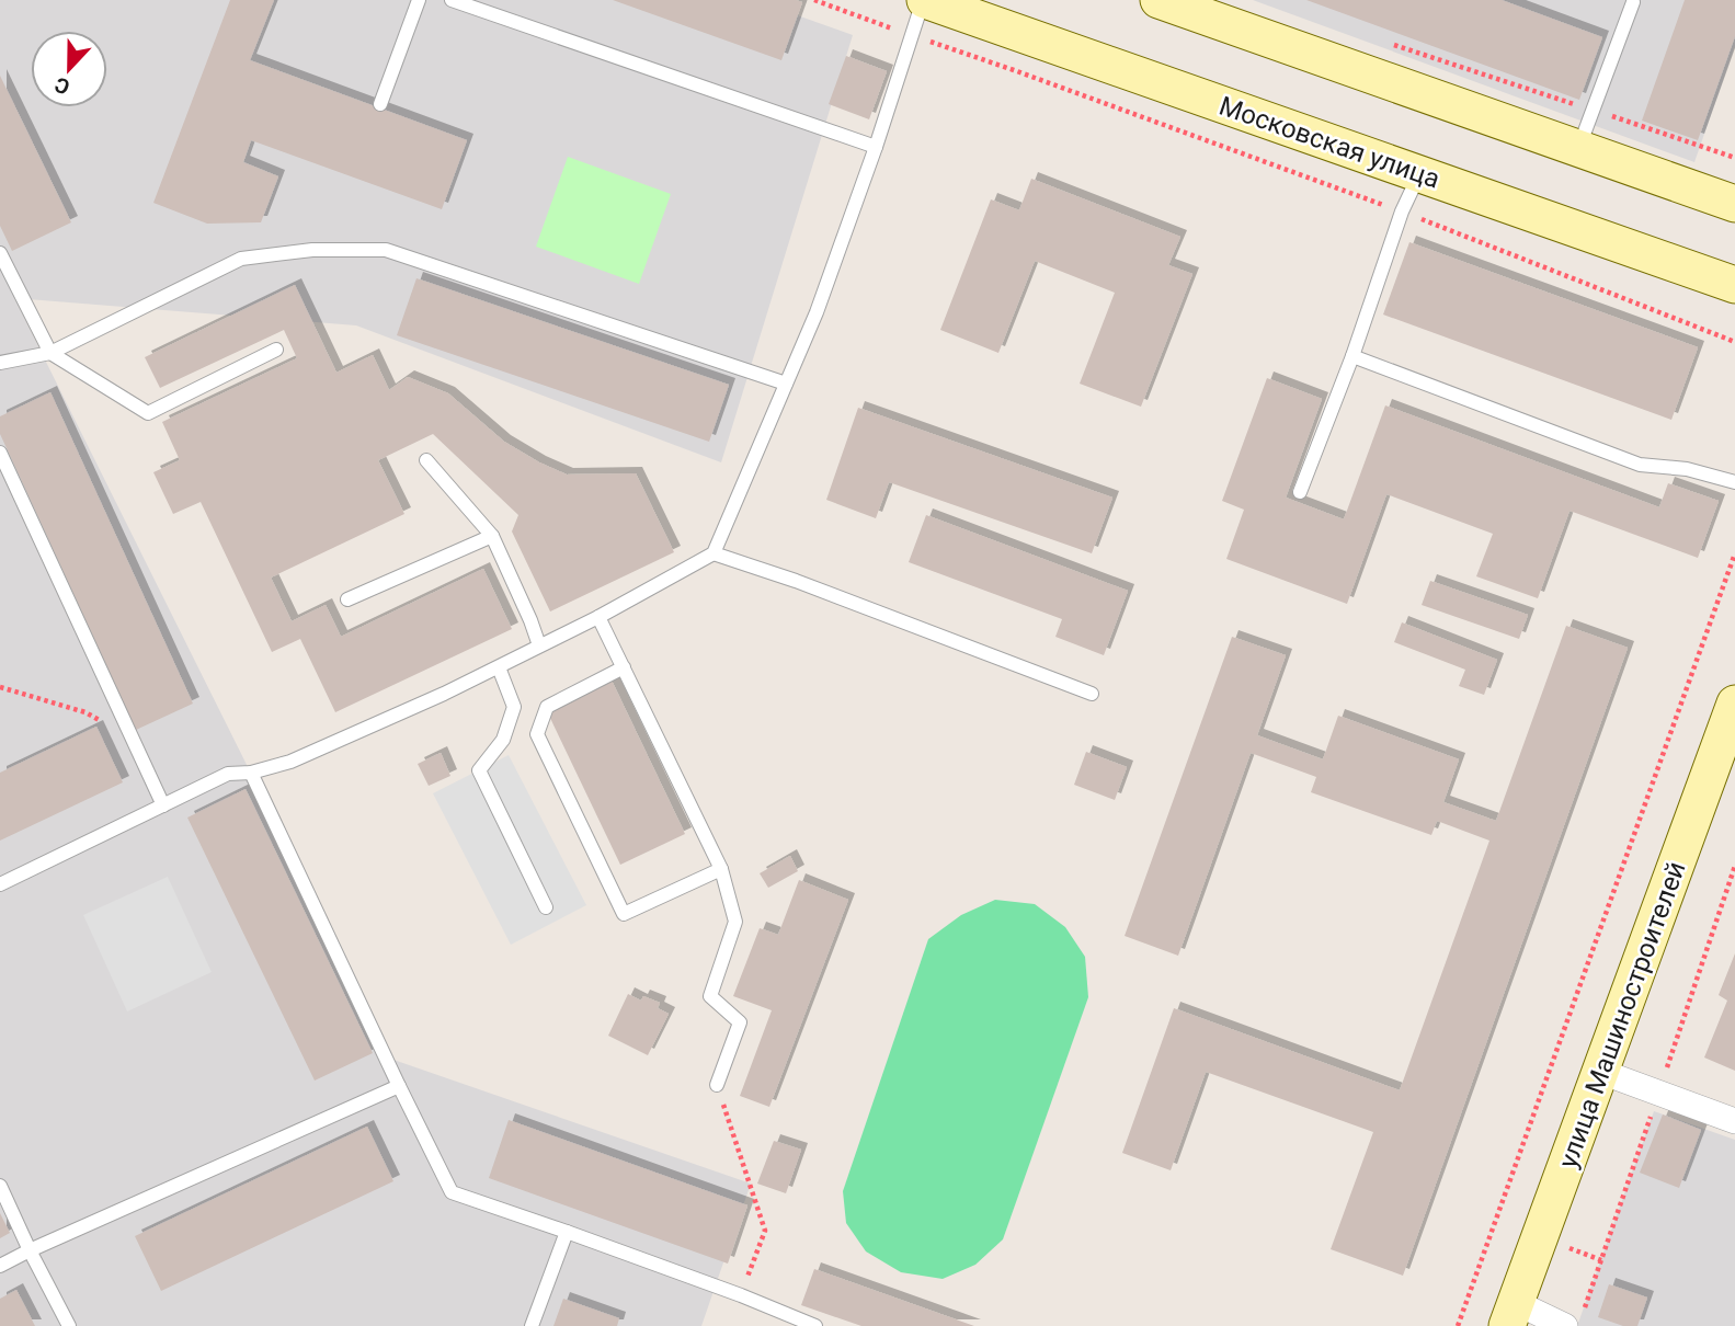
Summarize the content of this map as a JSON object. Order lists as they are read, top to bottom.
{
  "streets": {
    "main road": ["Московская улица", "улица Машиностроителей"]
  },
  "north": "bottom"
}
